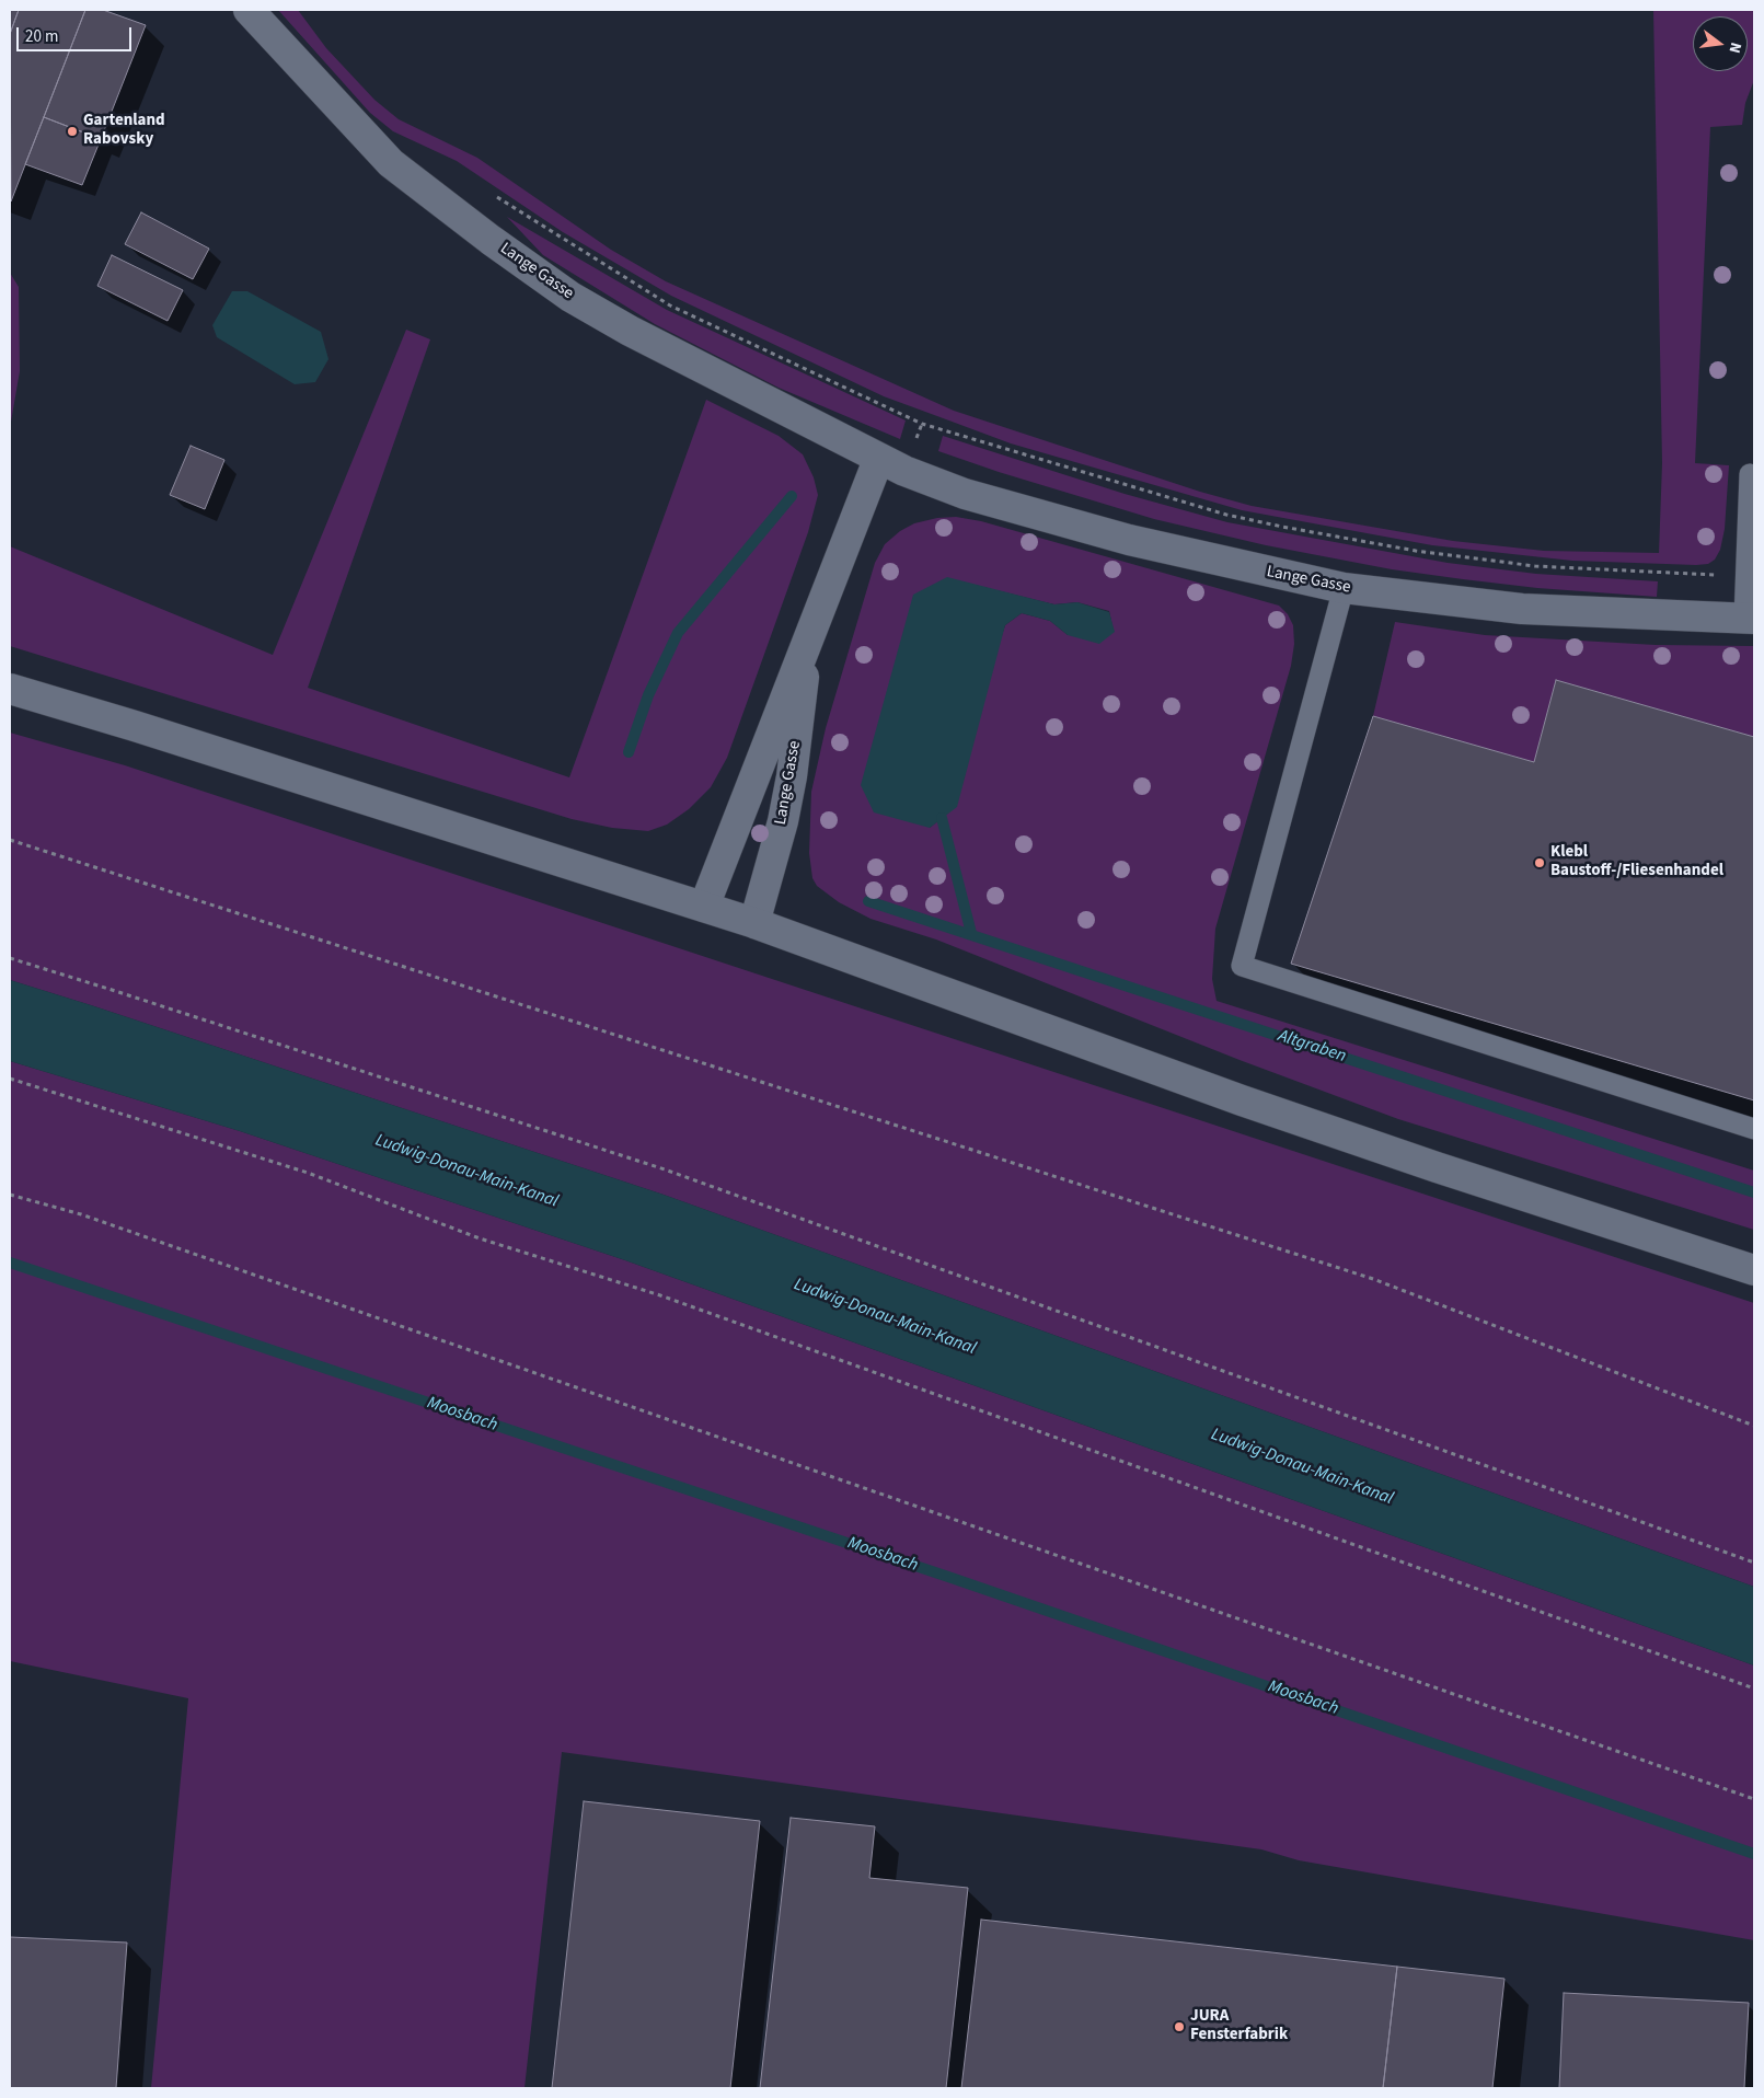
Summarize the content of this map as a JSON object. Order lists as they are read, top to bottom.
{
  "streets": {
    "street": ["Lange Gasse"]
  },
  "water": ["Altgraben", "Ludwig-Donau-Main-Kanal", "Moosbach"],
  "places": ["Gartenland Rabovsky", "Klebl Baustoff-/Fliesenhandel", "JURA Fensterfabrik"],
  "scale_bar": "20 m",
  "north": "right"
}
